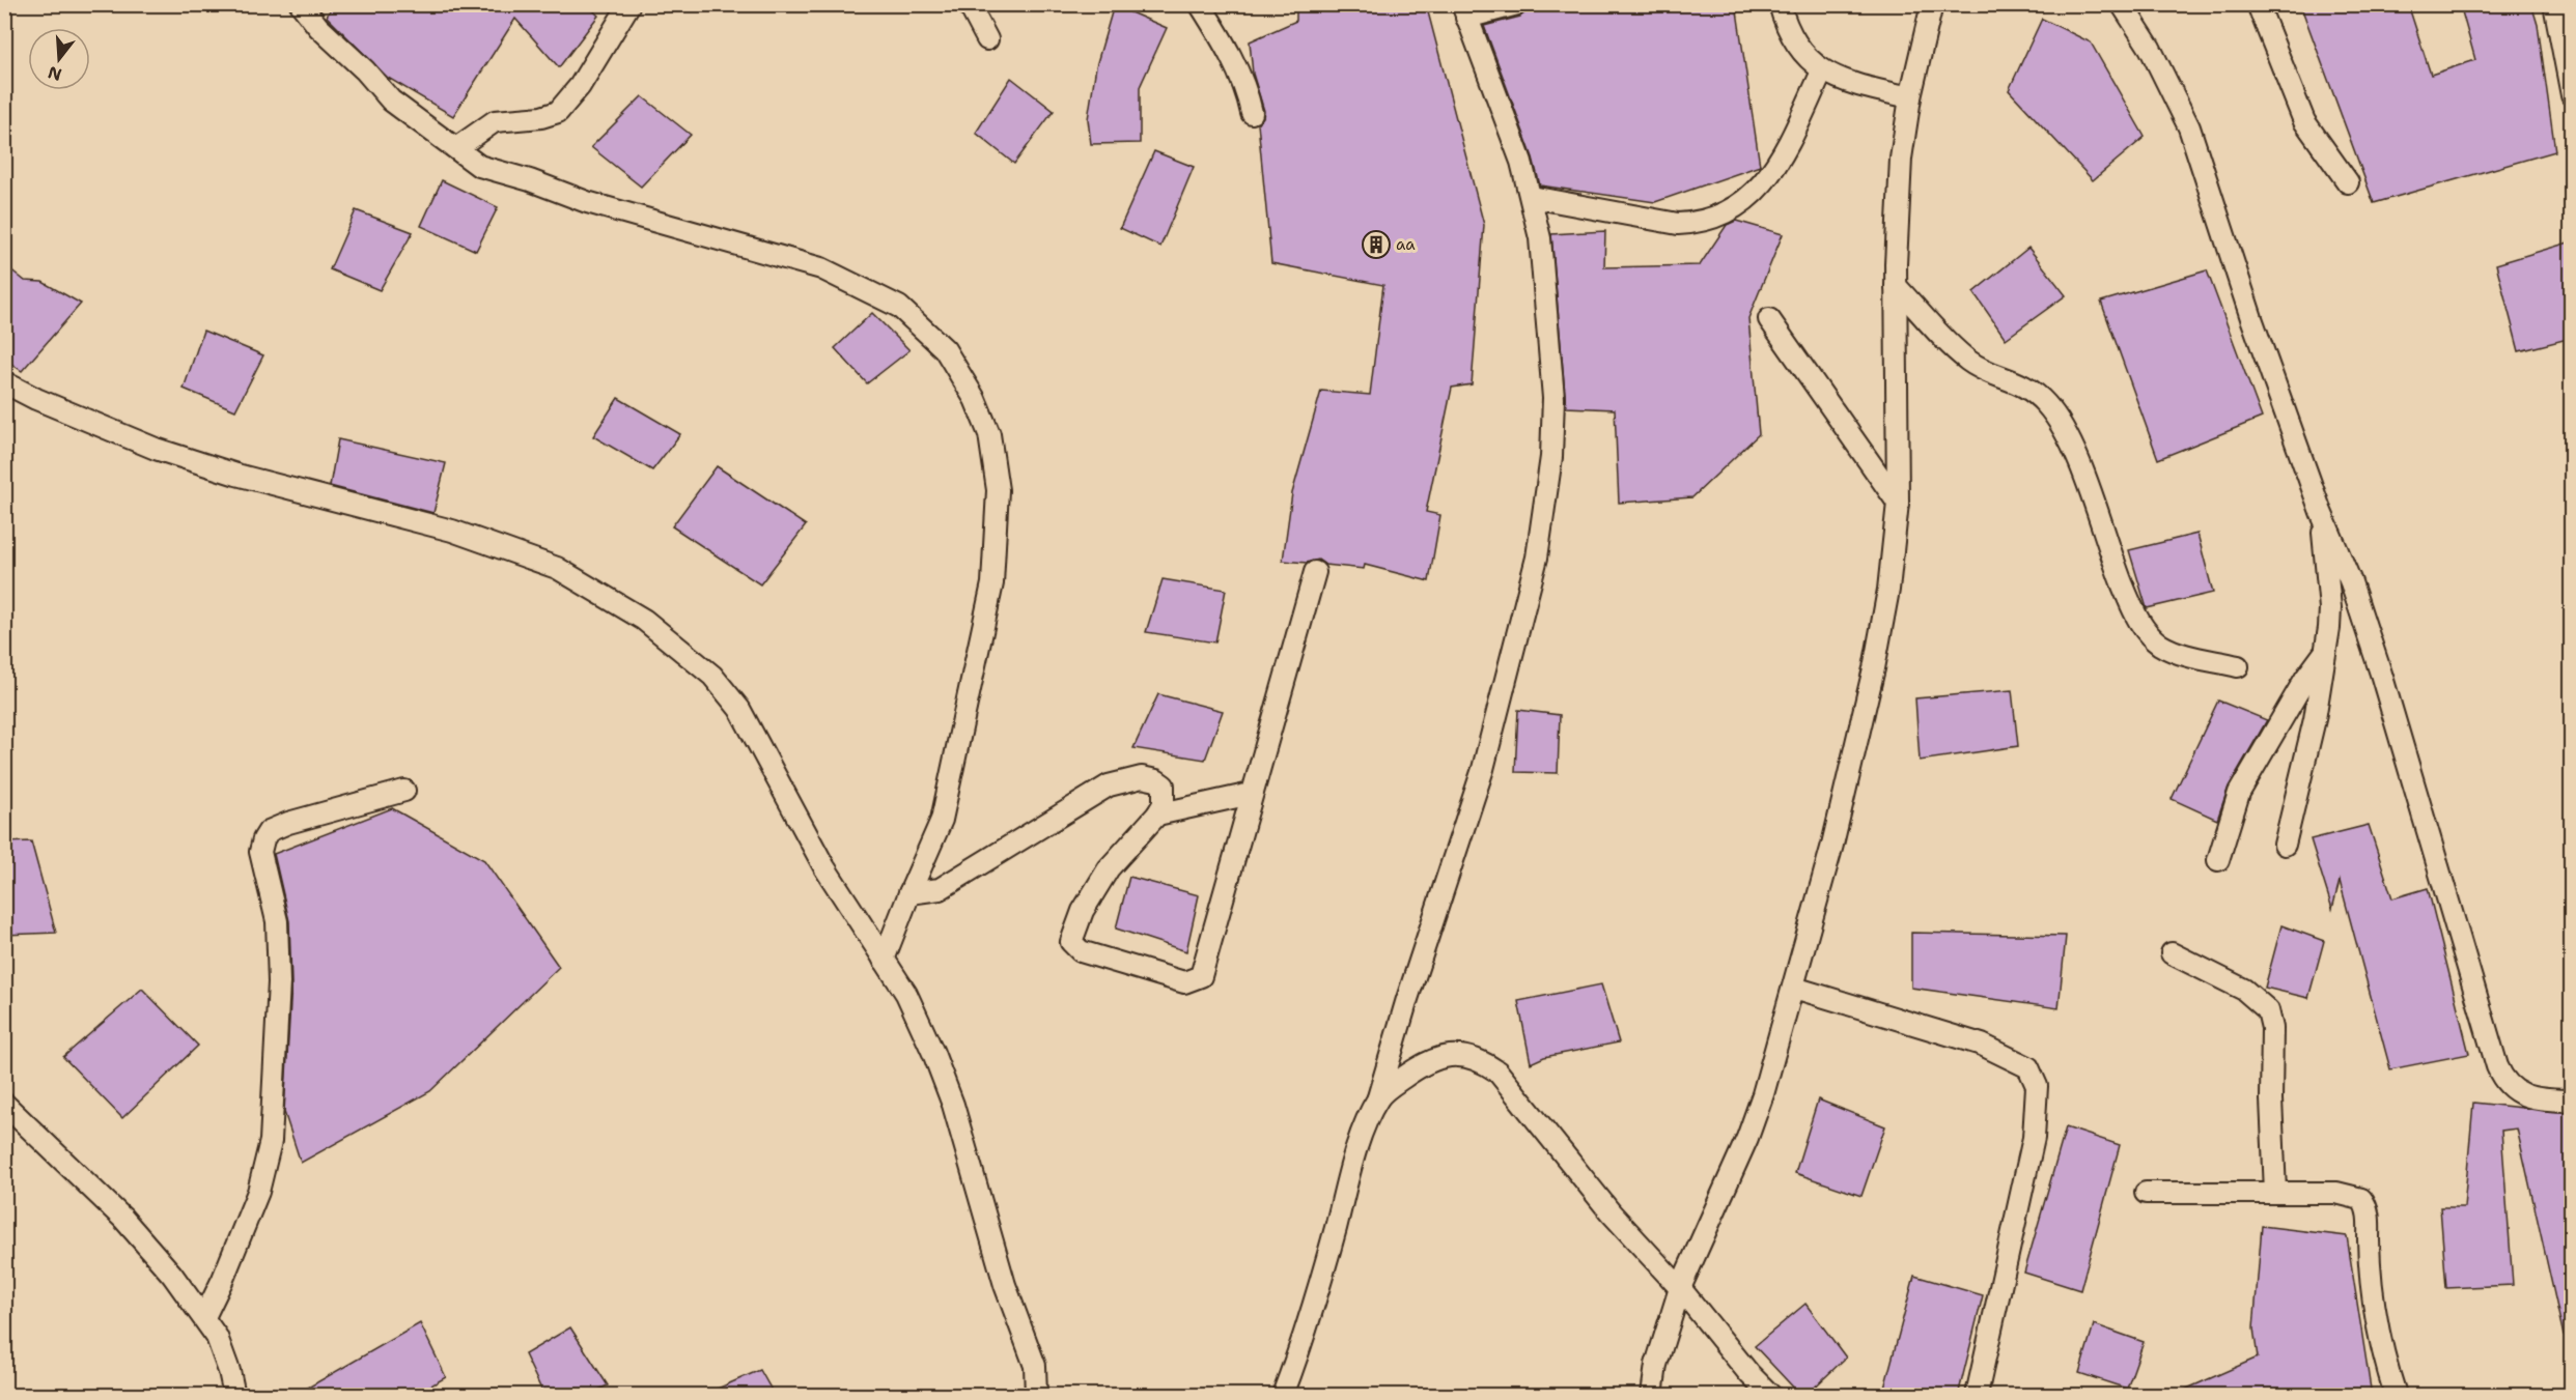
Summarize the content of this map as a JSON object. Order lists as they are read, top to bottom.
{
  "places": {
    "building": ["aa"]
  },
  "north": "bottom"
}
